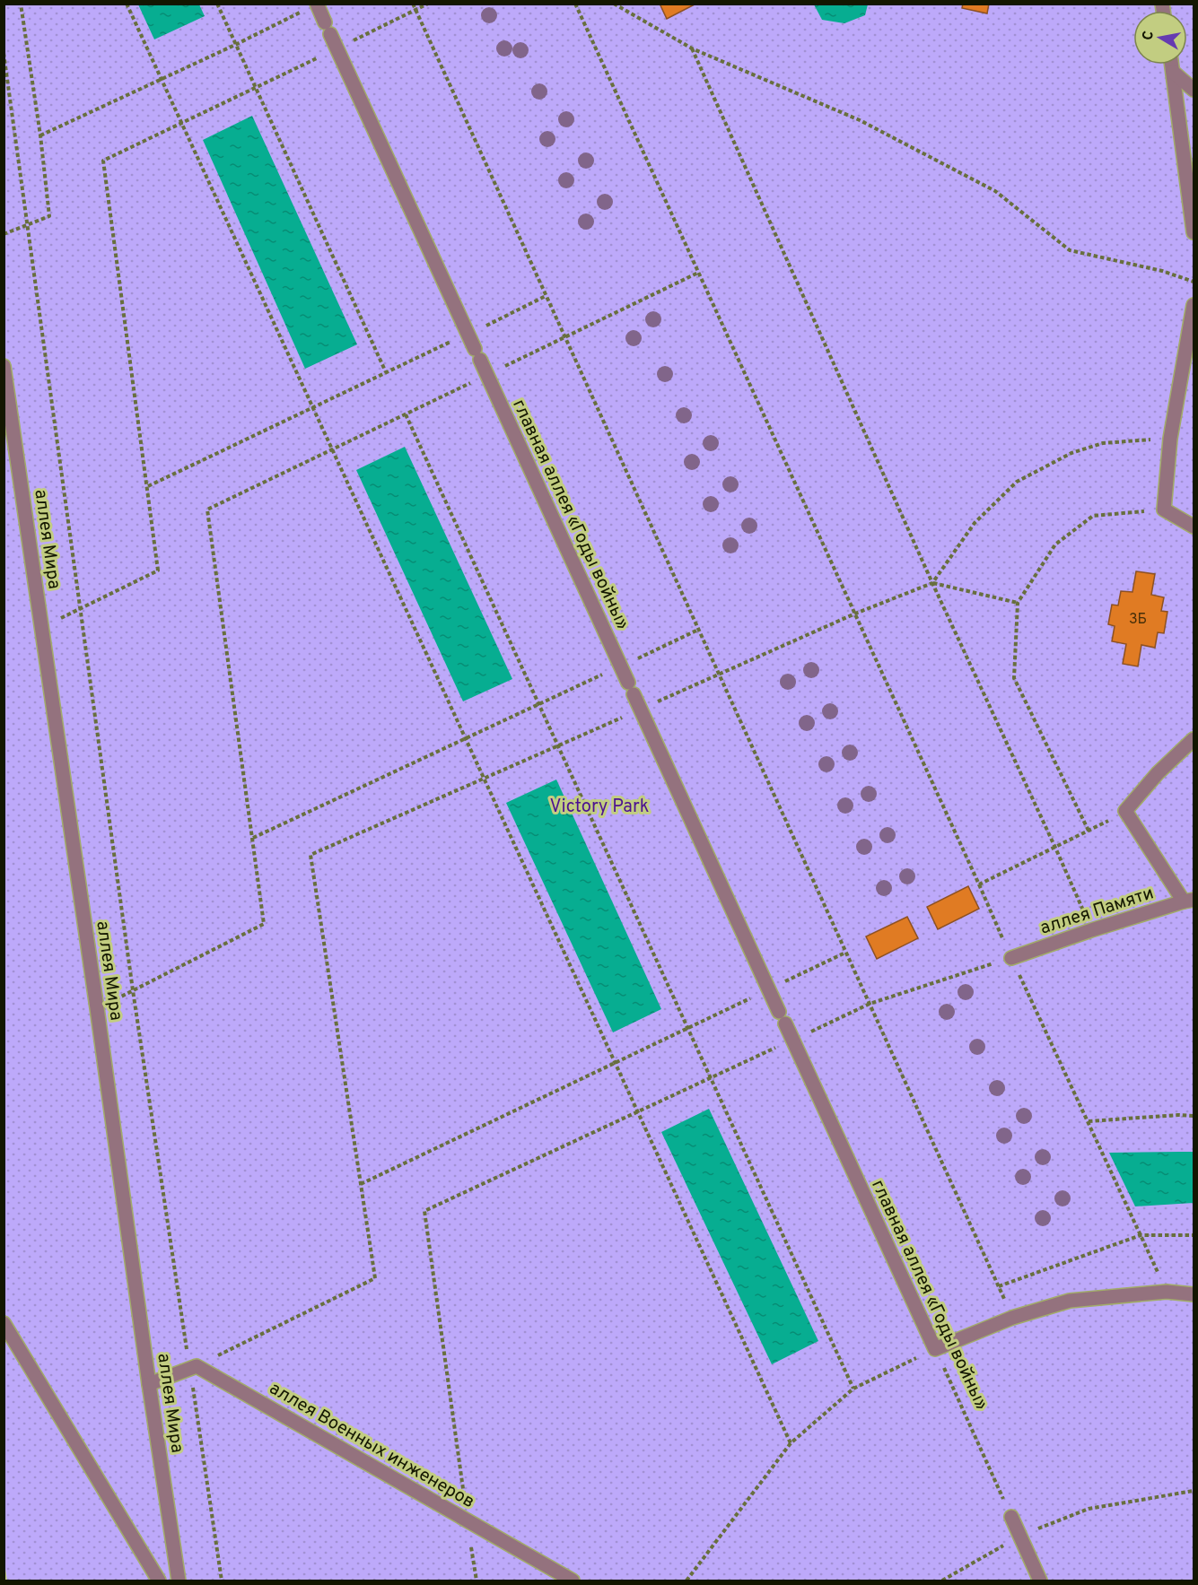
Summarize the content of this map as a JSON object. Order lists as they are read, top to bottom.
{
  "streets": {
    "street": [
      "главная аллея «Годы войны»",
      "аллея Мира",
      "аллея Памяти",
      "аллея Военных инженеров"
    ]
  },
  "parks": ["Victory Park"],
  "house_numbers": ["3Б"],
  "north": "left"
}
